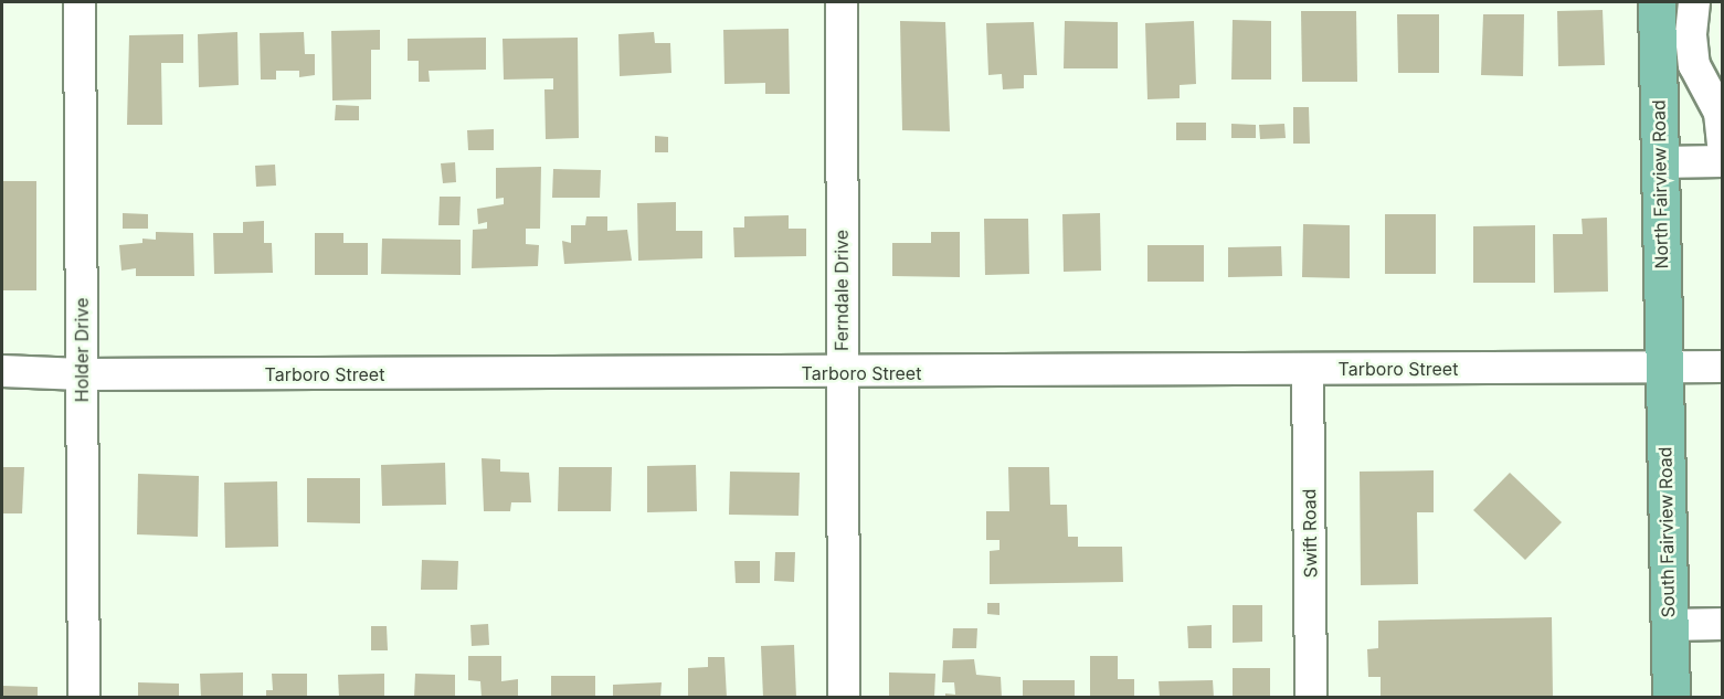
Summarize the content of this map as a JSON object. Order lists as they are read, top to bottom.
{
  "streets": {
    "main road": ["North Fairview Road", "South Fairview Road"],
    "street": [
      "Ferndale Drive",
      "Holder Drive",
      "Tarboro Street",
      "Swift Road"
    ]
  },
  "crossings": [
    ["North Fairview Road", "Tarboro Street"],
    ["North Fairview Road", "South Fairview Road"],
    ["Ferndale Drive", "Tarboro Street"],
    ["Holder Drive", "Tarboro Street"],
    ["Tarboro Street", "South Fairview Road"],
    ["Tarboro Street", "Swift Road"]
  ]
}
